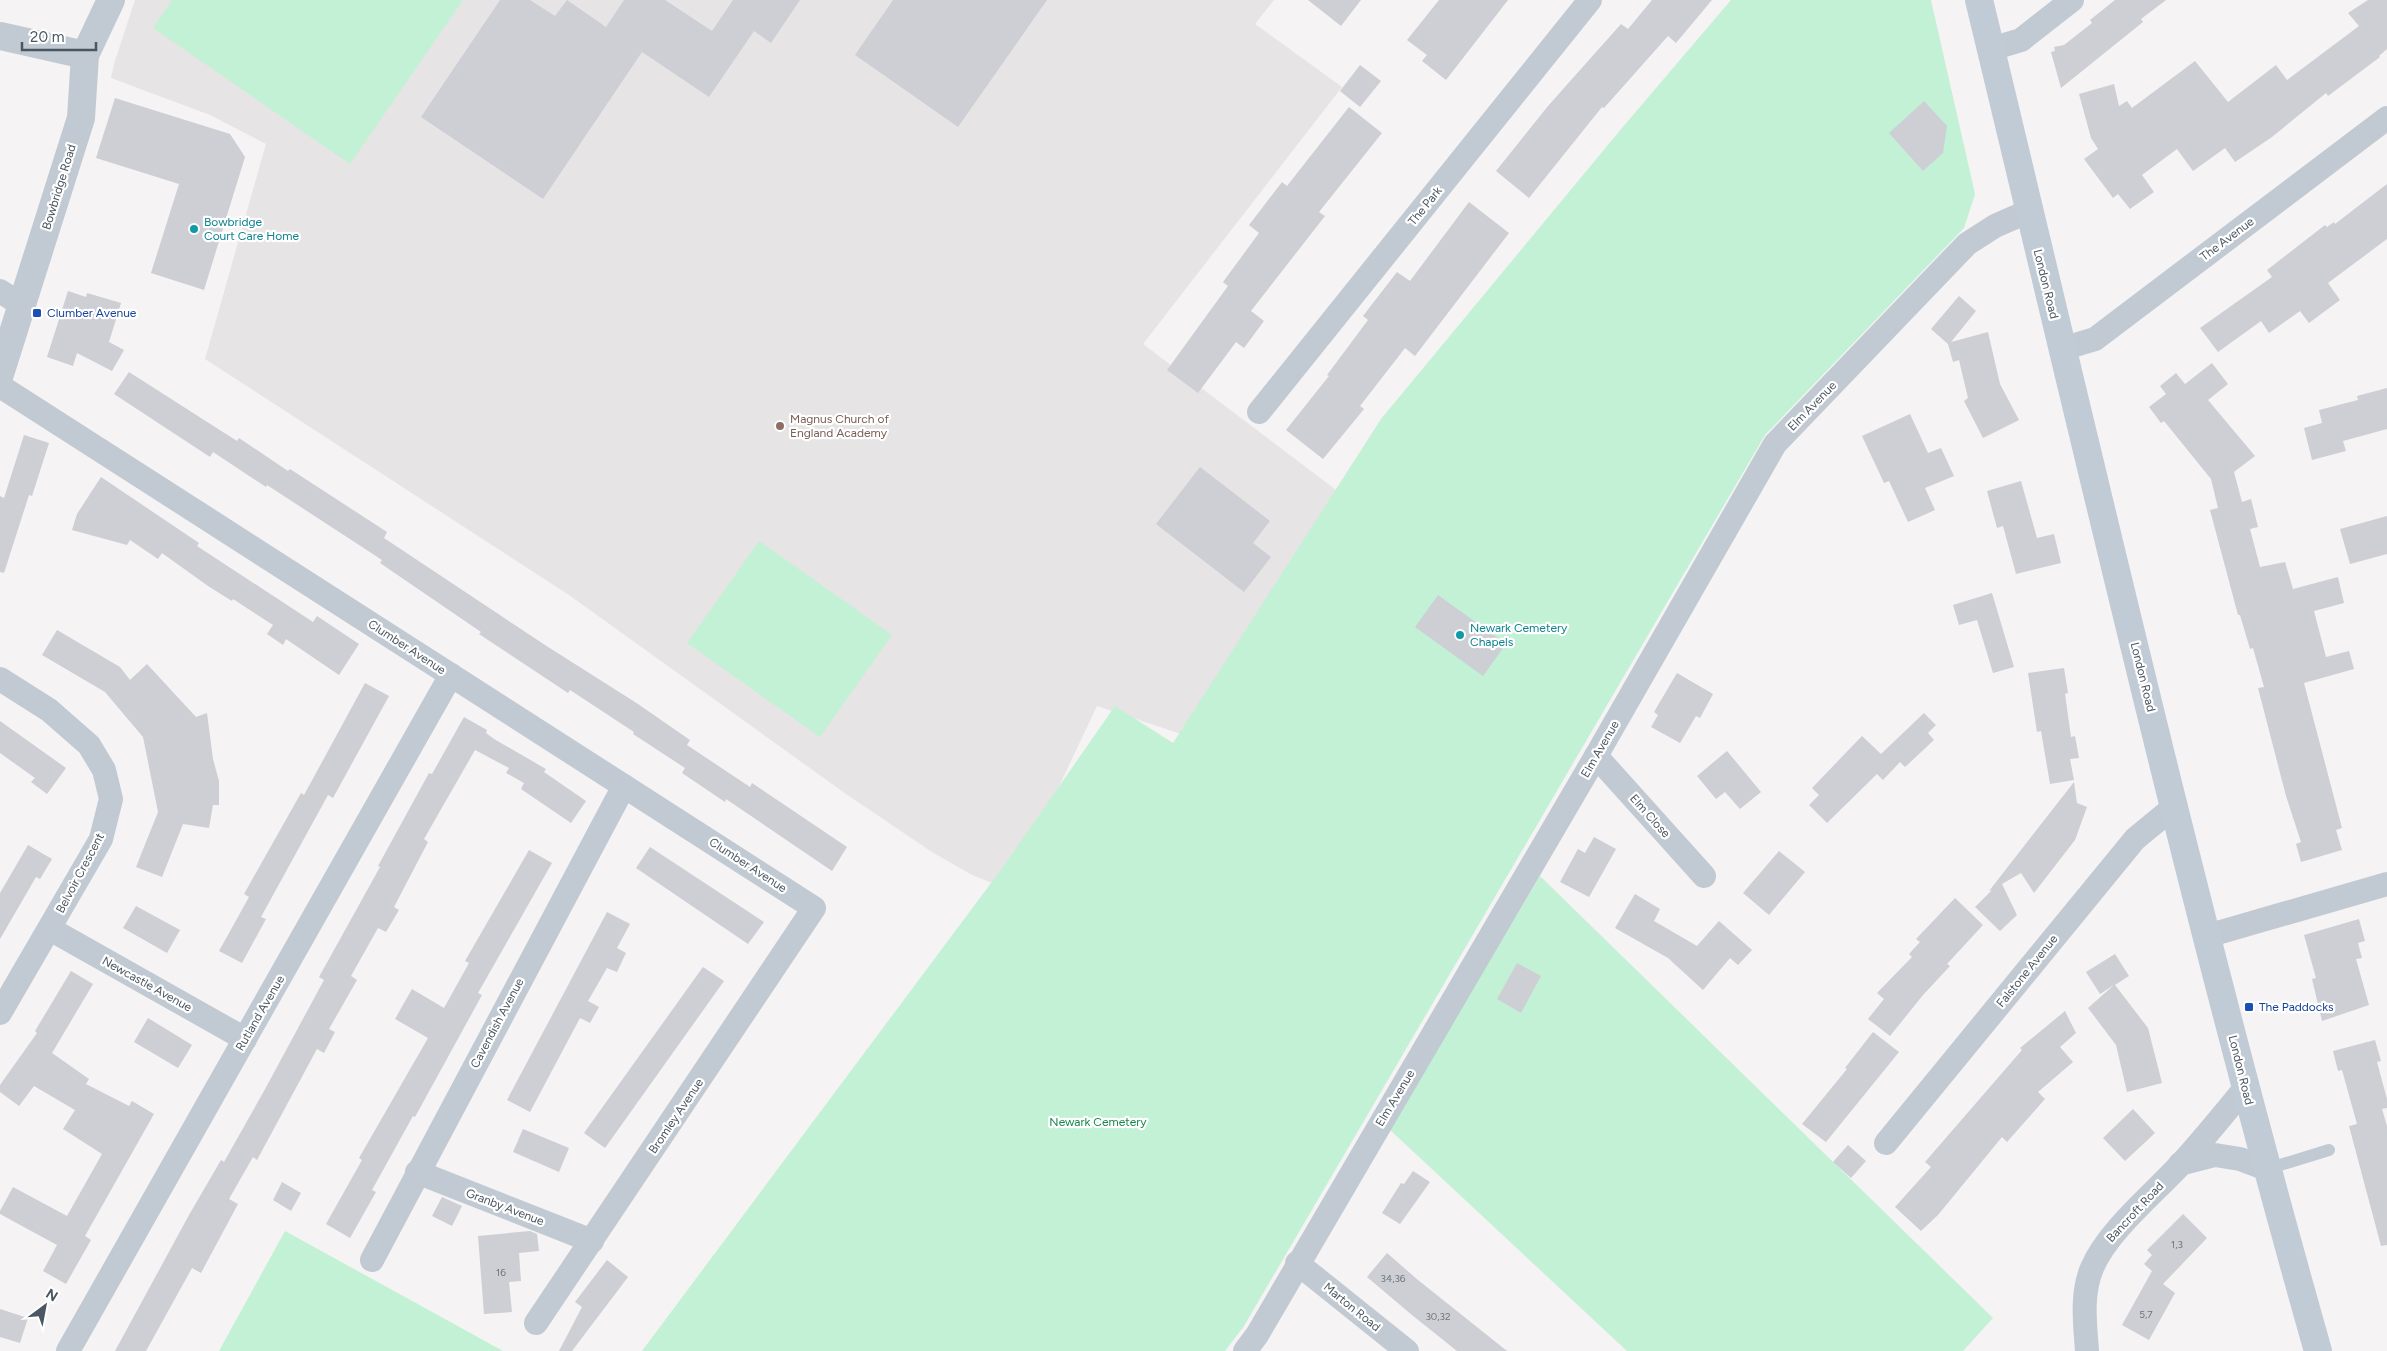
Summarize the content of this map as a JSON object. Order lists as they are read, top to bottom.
{
  "streets": {
    "main road": ["London Road"],
    "street": [
      "Bowbridge Road",
      "The Park",
      "The Avenue",
      "Elm Avenue",
      "Clumber Avenue",
      "Elm Close",
      "Belvoir Crescent",
      "Falstone Avenue",
      "Newcastle Avenue",
      "Rutland Avenue",
      "Cavendish Avenue",
      "Bromley Avenue",
      "Granby Avenue",
      "Bancroft Road",
      "Marton Road"
    ]
  },
  "crossings": [
    ["The Avenue", "London Road"],
    ["London Road", "Elm Avenue"],
    ["London Road", "Falstone Avenue"],
    ["London Road", "Bancroft Road"],
    ["Elm Avenue", "Elm Close"],
    ["Elm Avenue", "Marton Road"],
    ["Clumber Avenue", "Rutland Avenue"],
    ["Clumber Avenue", "Cavendish Avenue"],
    ["Clumber Avenue", "Bromley Avenue"],
    ["Belvoir Crescent", "Newcastle Avenue"],
    ["Newcastle Avenue", "Rutland Avenue"],
    ["Cavendish Avenue", "Granby Avenue"],
    ["Bromley Avenue", "Granby Avenue"]
  ],
  "parks": ["Newark Cemetery"],
  "places": {
    "other": ["Bowbridge Court Care Home", "Magnus Church of England Academy", "Newark Cemetery Chapels"],
    "transit": ["Clumber Avenue", "The Paddocks"]
  },
  "house_numbers": [
    "1,3",
    "16",
    "34,36",
    "5,7",
    "30,32"
  ],
  "scale_bar": "20 m",
  "north": "top right"
}
